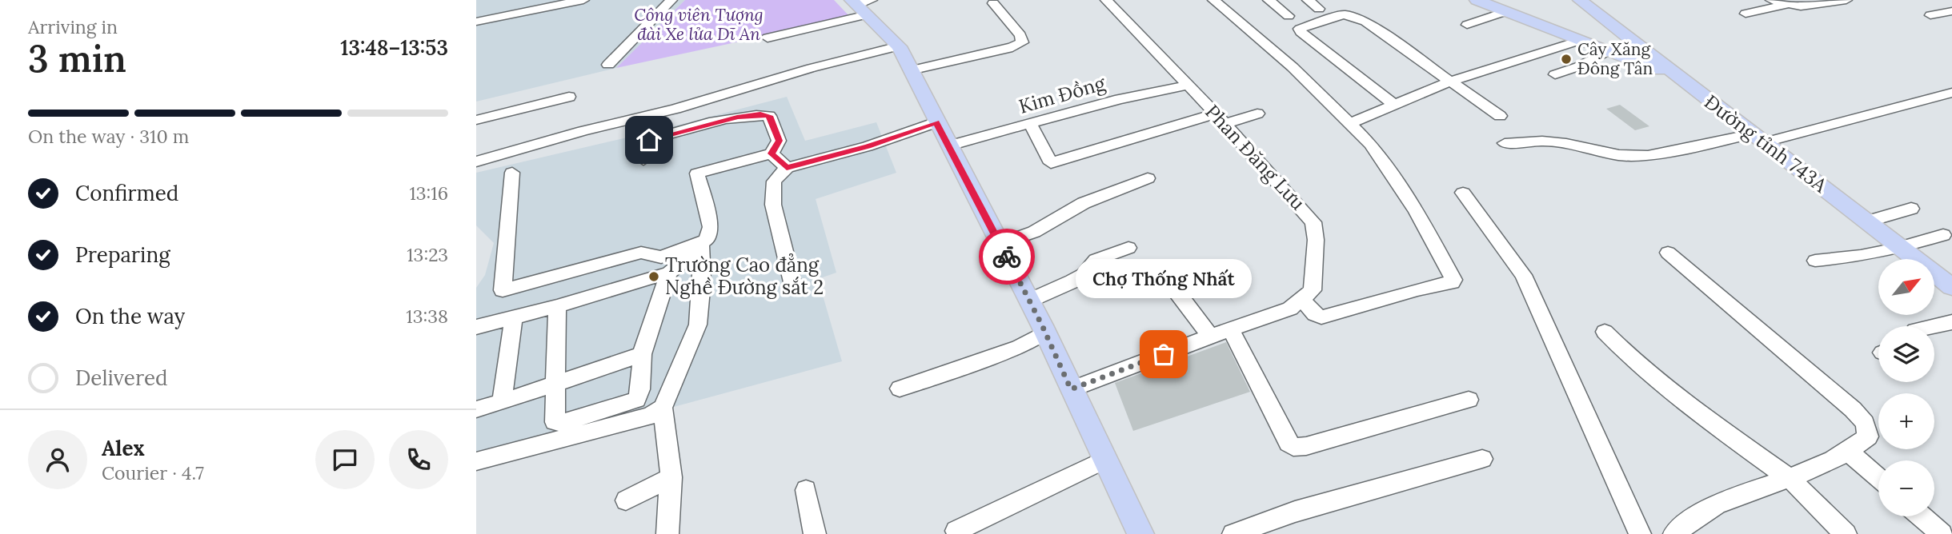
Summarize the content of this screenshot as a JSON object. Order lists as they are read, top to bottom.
{
  "streets": {
    "main road": ["Đường tỉnh 743A"],
    "street": ["Kim Đồng", "Phan Đăng Lưu"]
  },
  "crossings": [
    ["Kim Đồng", "Phan Đăng Lưu"]
  ],
  "parks": ["Công viên Tượng đài Xe lửa Dĩ An"],
  "places": ["Cây Xăng Đông Tân", "Trường Cao đẳng Nghề Đường sắt 2", "Chợ Thống Nhất"],
  "north": "top right",
  "page": {
    "heading": ["3 min", "Arriving in", "13:48–13:53"],
    "panel": ["Alex", "Courier · 4.7"],
    "bar": "On the way · 310 m",
    "list": [
      ["Confirmed", "13:16"],
      ["Preparing", "13:23"],
      ["On the way", "13:38"],
      "Delivered"
    ],
    "map_buttons": ["+", "−"],
    "bubble": "Chợ Thống Nhất"
  }
}
